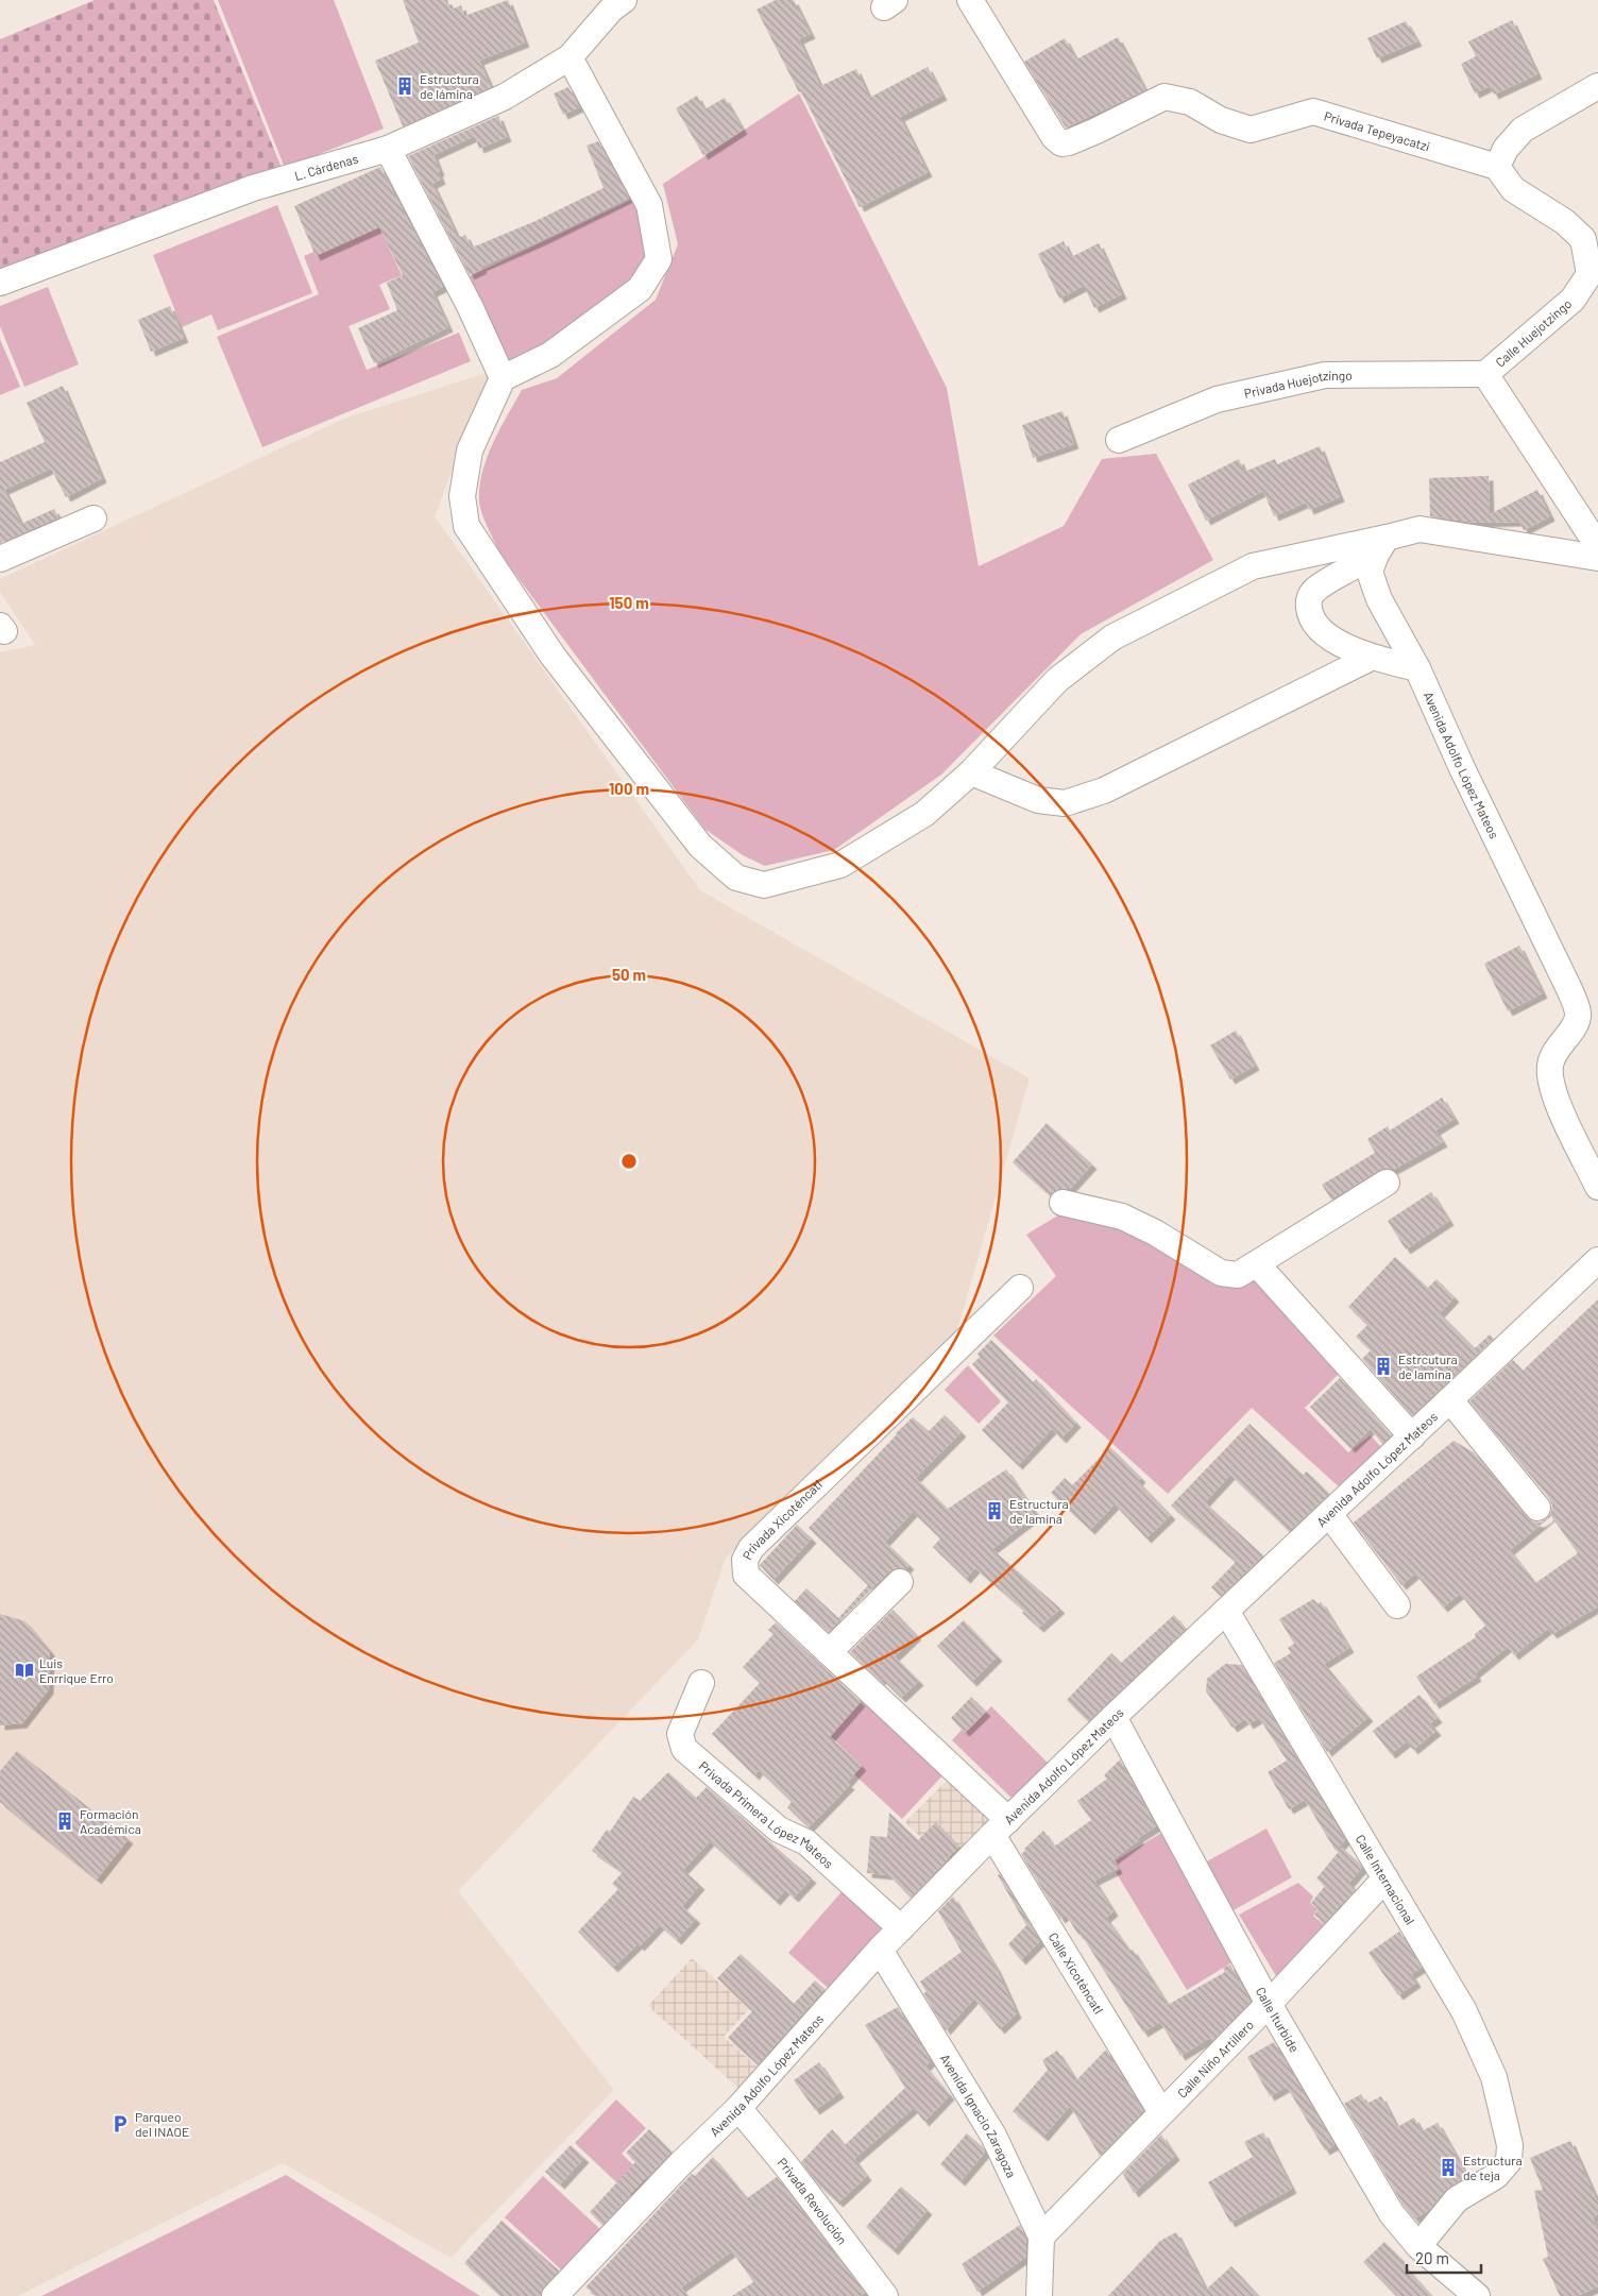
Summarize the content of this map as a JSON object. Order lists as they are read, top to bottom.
{
  "streets": {
    "street": [
      "Privada Tepeyacatzi",
      "L. Cárdenas",
      "Calle Huejotzingo",
      "Privada Huejotzingo",
      "Avenida Adolfo López Mateos",
      "Privada Xicoténcatl",
      "Privada Primera López Mateos",
      "Calle Internacional",
      "Calle Xicoténcatl",
      "Calle Iturbide",
      "Calle Niño Artillero",
      "Avenida Ignacio Zaragoza",
      "Privada Revolución"
    ]
  },
  "crossings": [
    ["Privada Tepeyacatzi", "Calle Huejotzingo"],
    ["Calle Huejotzingo", "Privada Huejotzingo"],
    ["Avenida Adolfo López Mateos", "Privada Xicoténcatl"],
    ["Avenida Adolfo López Mateos", "Privada Primera López Mateos"],
    ["Avenida Adolfo López Mateos", "Calle Internacional"],
    ["Avenida Adolfo López Mateos", "Calle Xicoténcatl"],
    ["Avenida Adolfo López Mateos", "Calle Iturbide"],
    ["Avenida Adolfo López Mateos", "Avenida Ignacio Zaragoza"],
    ["Avenida Adolfo López Mateos", "Privada Revolución"],
    ["Privada Xicoténcatl", "Calle Xicoténcatl"],
    ["Calle Internacional", "Calle Iturbide"],
    ["Calle Internacional", "Calle Niño Artillero"],
    ["Calle Xicoténcatl", "Calle Niño Artillero"],
    ["Calle Iturbide", "Calle Niño Artillero"],
    ["Calle Niño Artillero", "Avenida Ignacio Zaragoza"]
  ],
  "places": {
    "building": [
      "Estructura de lámina",
      "Estrcutura de lamina",
      "Estructura de lamina",
      "Formación Académica",
      "Estructura de teja"
    ],
    "library": ["Luis Enrrique Erro"],
    "parking": ["Parqueo del INAOE"]
  },
  "scale_bar": "20 m",
  "rings": ["150 m", "100 m", "50 m"]
}
